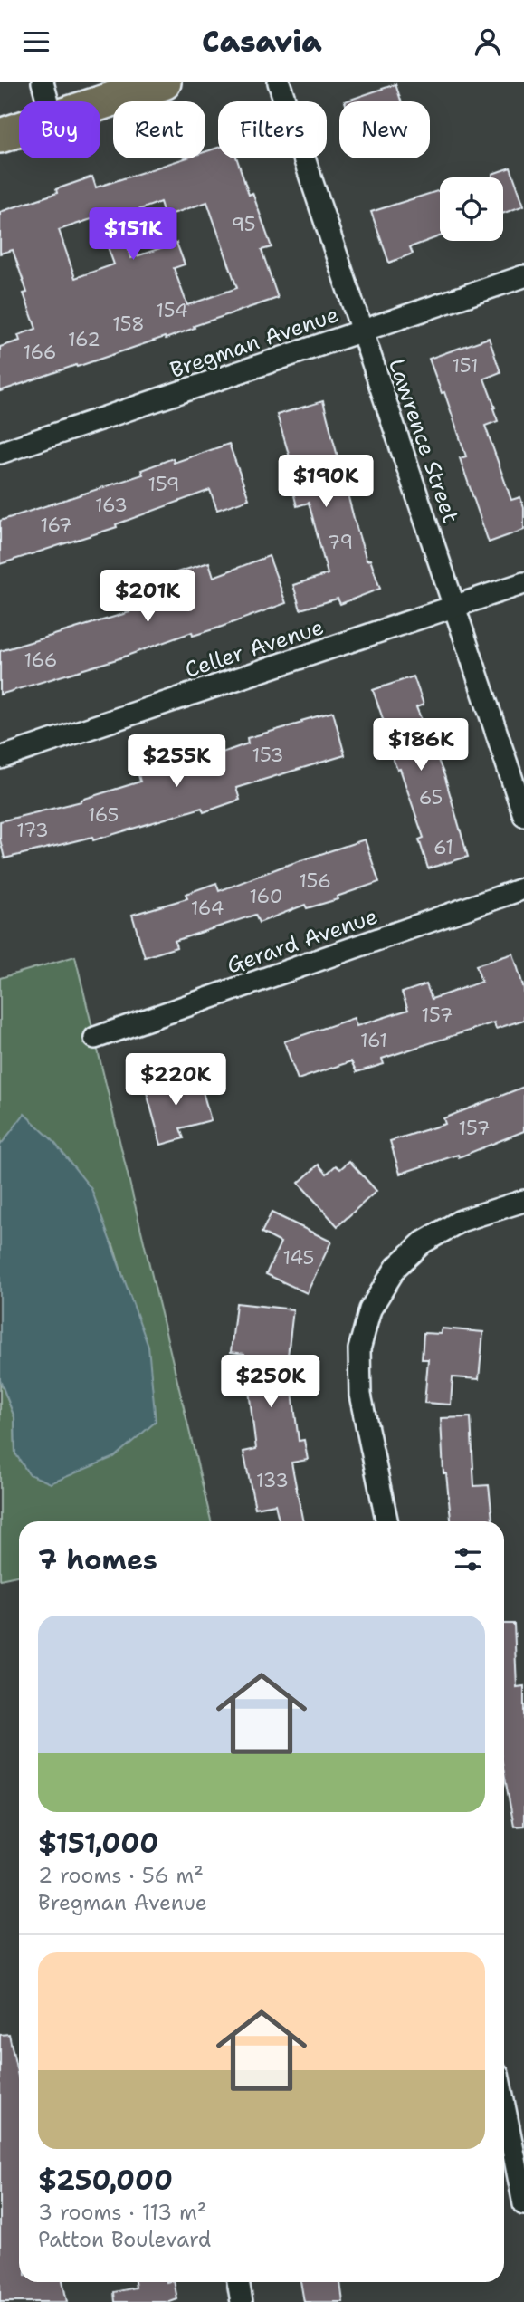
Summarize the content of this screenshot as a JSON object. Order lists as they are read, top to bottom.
{
  "streets": {
    "street": [
      "Bregman Avenue",
      "Lawrence Street",
      "Celler Avenue",
      "Gerard Avenue"
    ]
  },
  "crossings": [
    ["Bregman Avenue", "Lawrence Street"],
    ["Lawrence Street", "Celler Avenue"]
  ],
  "house_numbers": [
    "95",
    "154",
    "158",
    "162",
    "166",
    "151",
    "159",
    "163",
    "167",
    "79",
    "166",
    "153",
    "65",
    "165",
    "173",
    "61",
    "156",
    "160",
    "164",
    "157",
    "161",
    "157",
    "145",
    "133"
  ],
  "page": {
    "header": "Casavia",
    "chip": [
      "Buy",
      "Rent",
      "Filters",
      "New"
    ],
    "price": [
      "$151K",
      "$190K",
      "$201K",
      "$186K",
      "$255K",
      "$220K",
      "$250K"
    ],
    "heading": "7 homes",
    "list": [
      {
        "name": "$151,000",
        "note": "2 rooms · 56 m² · Bregman Avenue"
      },
      {
        "name": "$250,000",
        "note": "3 rooms · 113 m² · Patton Boulevard"
      }
    ]
  }
}
